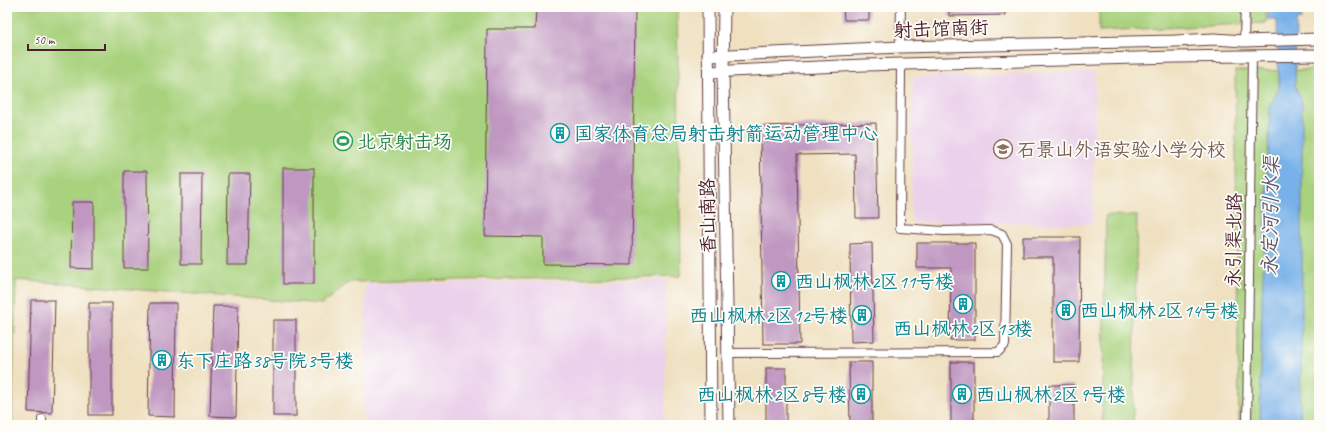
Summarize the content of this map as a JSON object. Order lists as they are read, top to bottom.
{
  "streets": {
    "main road": ["射击馆南街", "香山南路"],
    "street": ["永引渠北路"]
  },
  "crossings": [
    ["射击馆南街", "香山南路"],
    ["射击馆南街", "永引渠北路"]
  ],
  "water": ["永定河引水渠"],
  "places": {
    "building": [
      "国家体育总局射击射箭运动管理中心",
      "西山枫林2区11号楼",
      "西山枫林2区13楼",
      "西山枫林2区14号楼",
      "西山枫林2区12号楼",
      "东下庄路38号院3号楼",
      "西山枫林2区8号楼",
      "西山枫林2区9号楼"
    ],
    "sports": ["北京射击场"],
    "school or university": ["石景山外语实验小学分校"]
  },
  "scale_bar": "50 m"
}
